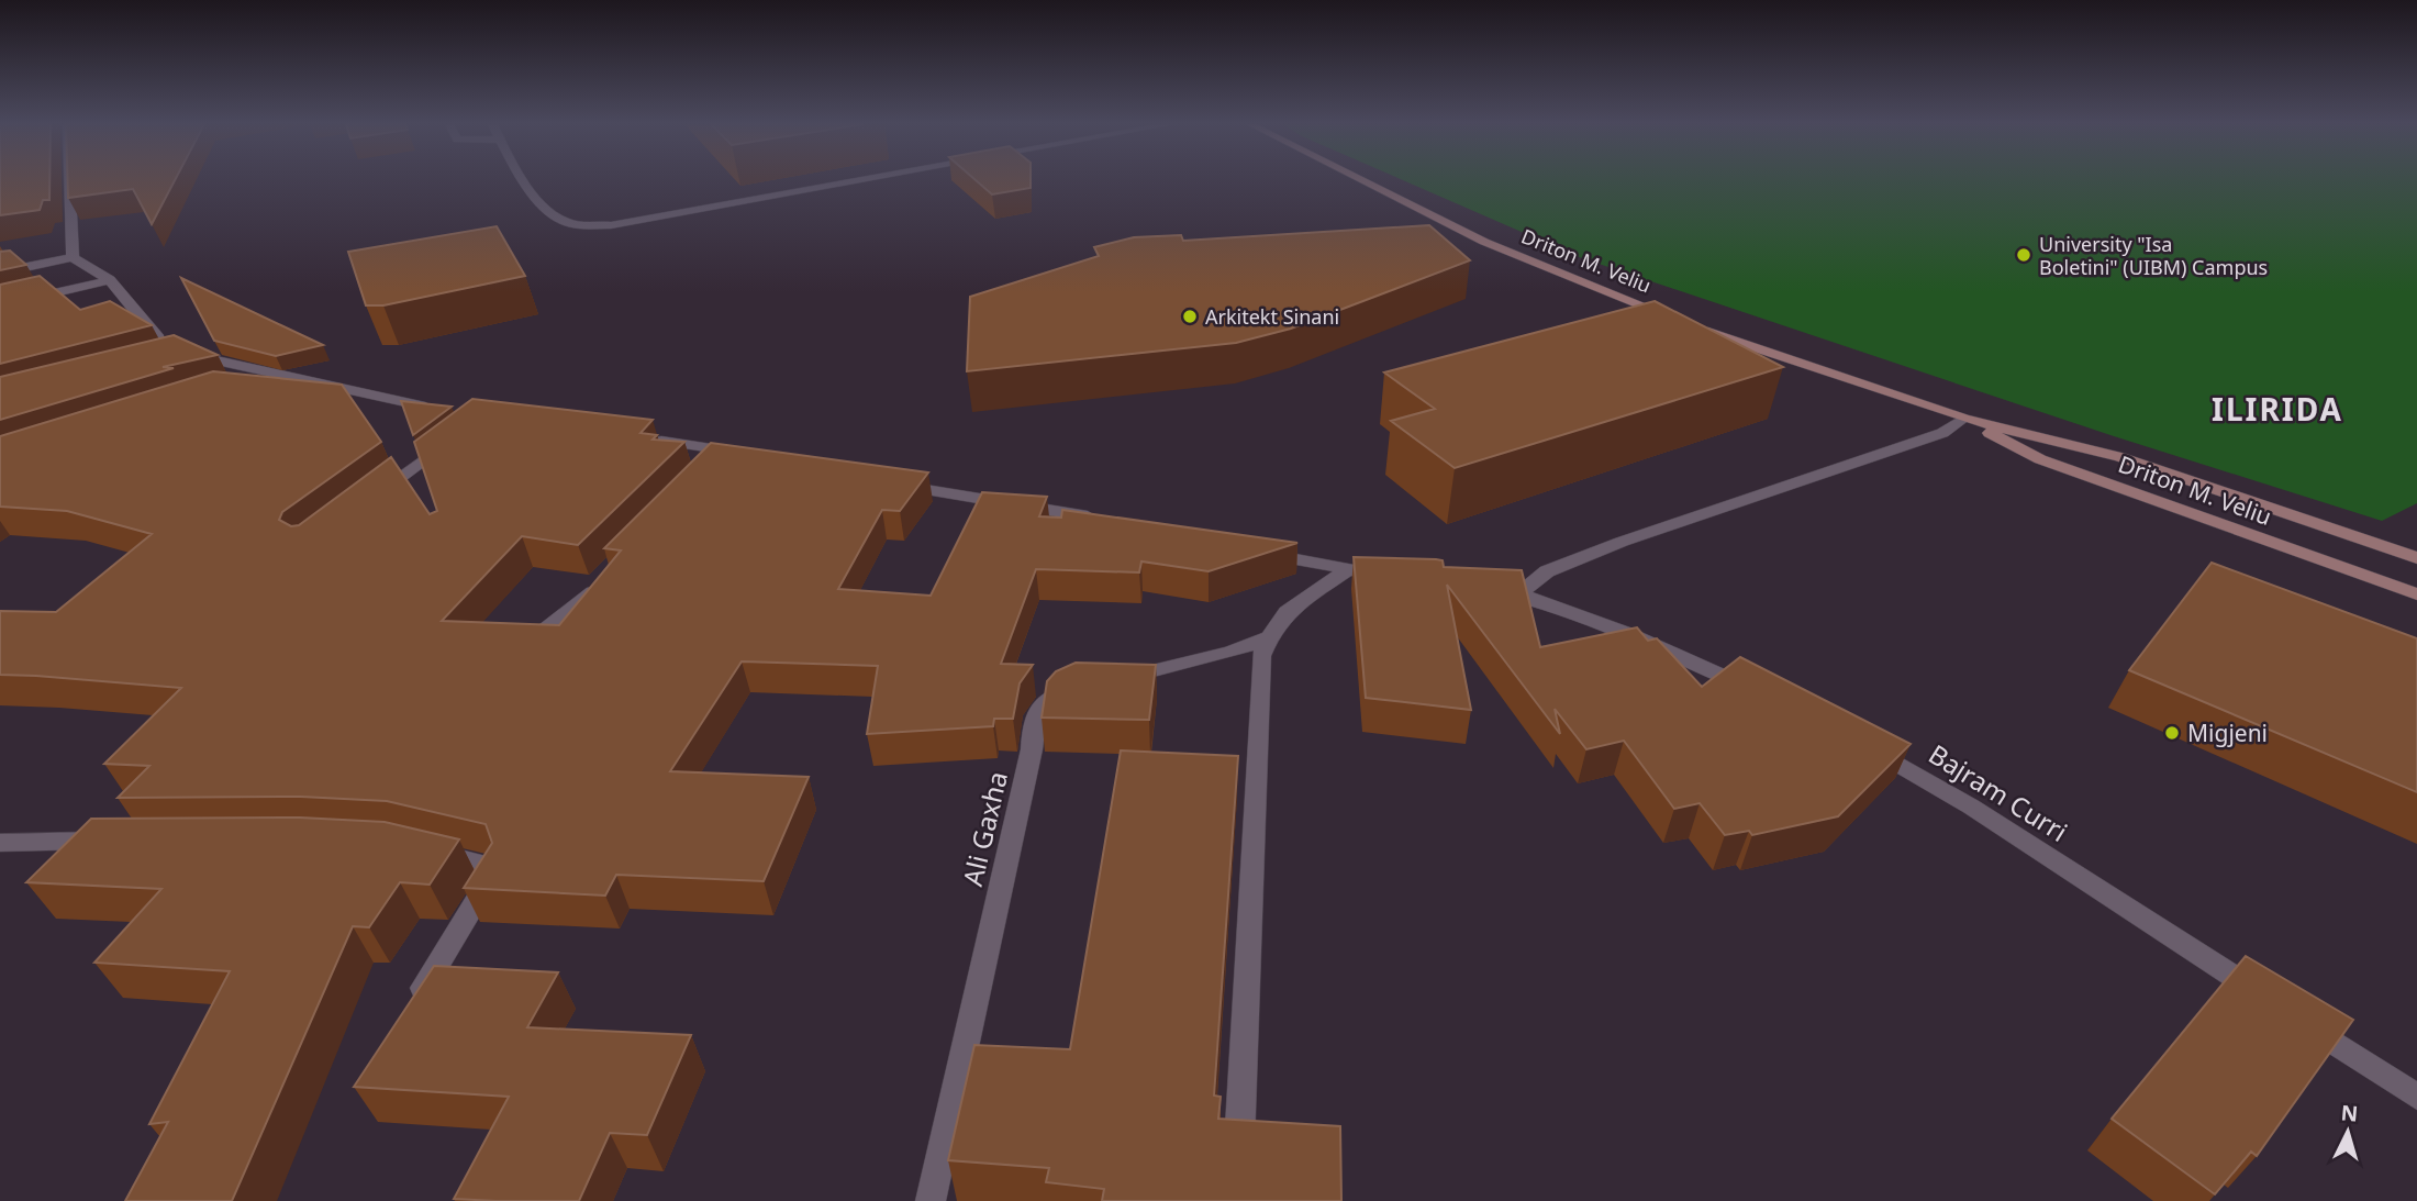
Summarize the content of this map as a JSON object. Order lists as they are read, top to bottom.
{
  "streets": {
    "street": ["Driton M. Veliu", "Bajram Curri", "Ali Gaxha"]
  },
  "districts": ["ILIRIDA"],
  "places": ["University \"Isa Boletini\" (UIBM) Campus", "Arkitekt Sinani", "Migjeni"],
  "north": "top"
}
